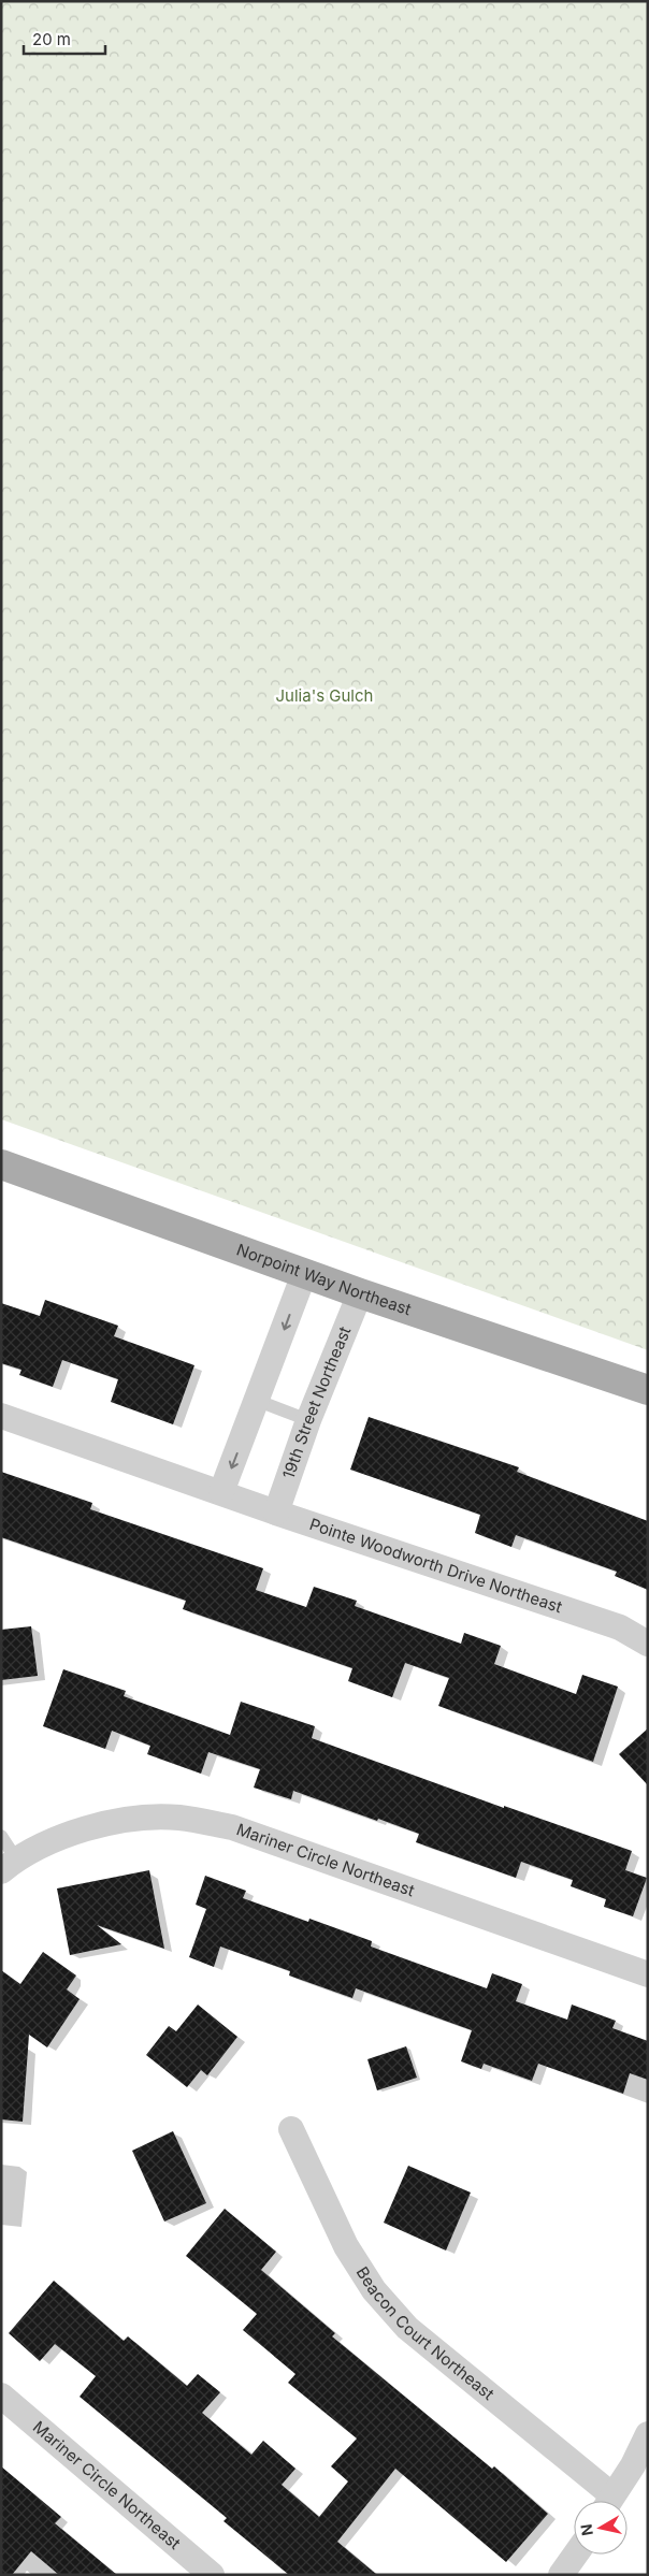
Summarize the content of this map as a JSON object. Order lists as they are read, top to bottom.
{
  "streets": {
    "main road": ["Norpoint Way Northeast"],
    "street": [
      "19th Street Northeast",
      "Pointe Woodworth Drive Northeast",
      "Mariner Circle Northeast",
      "Beacon Court Northeast"
    ]
  },
  "crossings": [
    ["Norpoint Way Northeast", "19th Street Northeast"],
    ["19th Street Northeast", "Pointe Woodworth Drive Northeast"]
  ],
  "parks": ["Julia's Gulch"],
  "scale_bar": "20 m",
  "north": "left"
}
